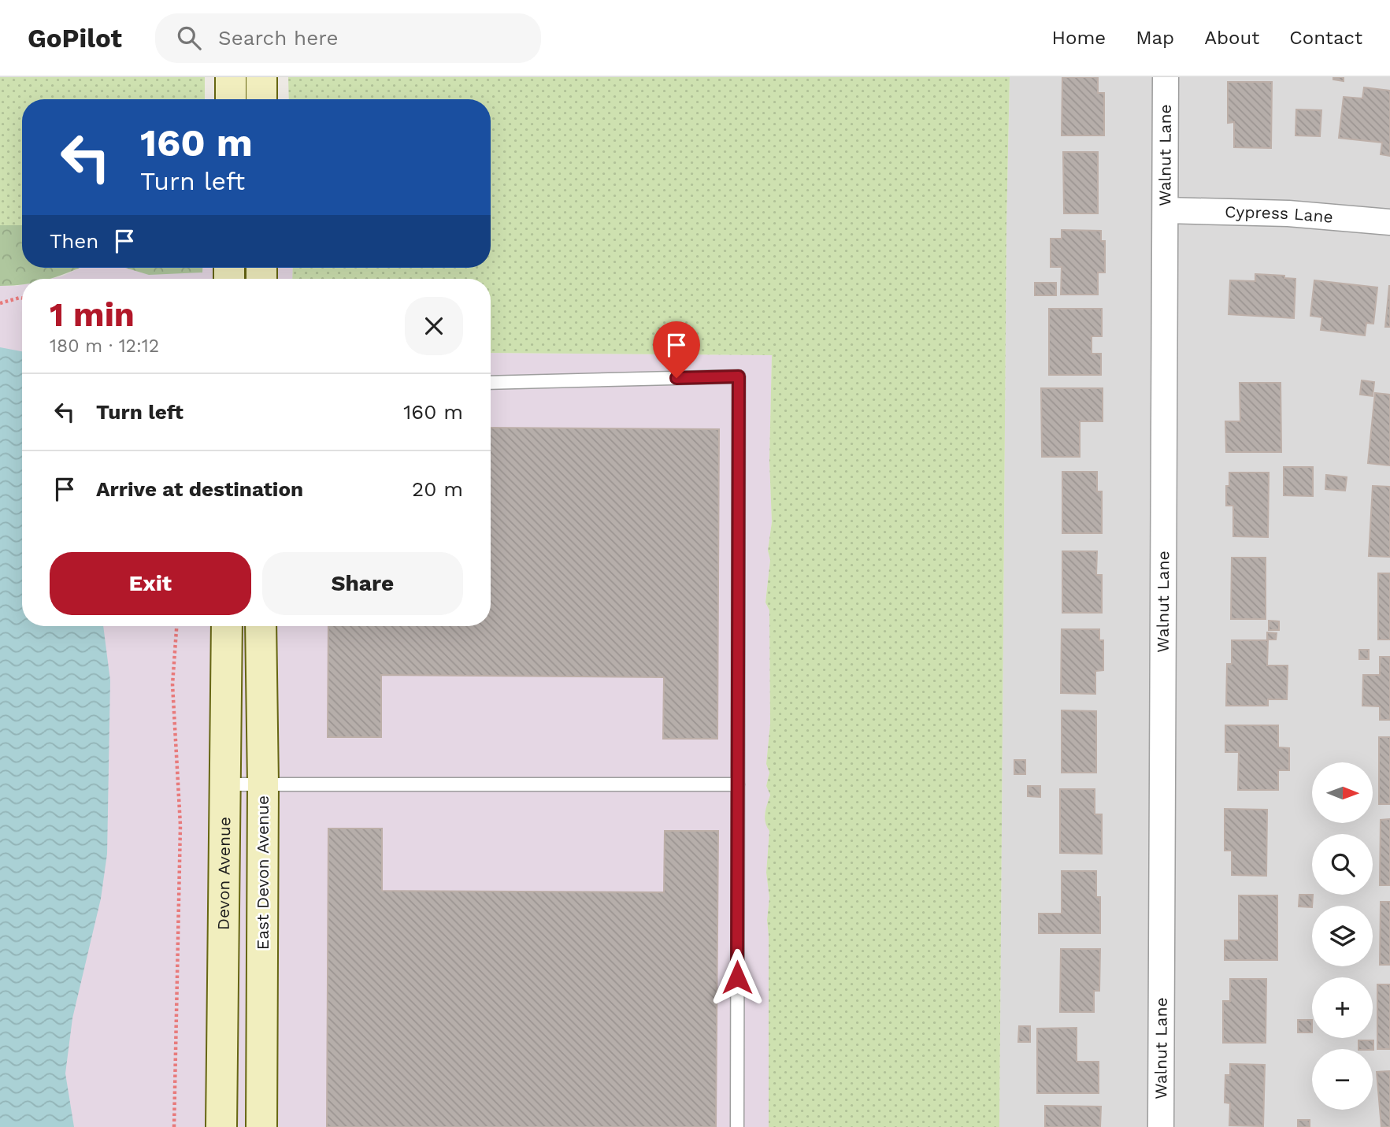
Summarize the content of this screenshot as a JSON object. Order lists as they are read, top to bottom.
{
  "streets": {
    "main road": ["Devon Avenue", "East Devon Avenue"],
    "street": ["Walnut Lane", "Cypress Lane"]
  },
  "crossings": [
    ["Walnut Lane", "Cypress Lane"]
  ],
  "north": "right",
  "page": {
    "header": "GoPilot",
    "search": "Search here",
    "nav": [
      "Home",
      "Map",
      "About",
      "Contact"
    ],
    "turn": ["160 m", "Turn left"],
    "then": "Then",
    "heading": ["1 min", "180 m · 12:12"],
    "list": [
      {
        "name": "Turn left",
        "value": "160 m"
      },
      {
        "name": "Arrive at destination",
        "value": "20 m"
      }
    ],
    "buttons": ["Exit", "Share"],
    "map_buttons": ["+", "−"]
  }
}
